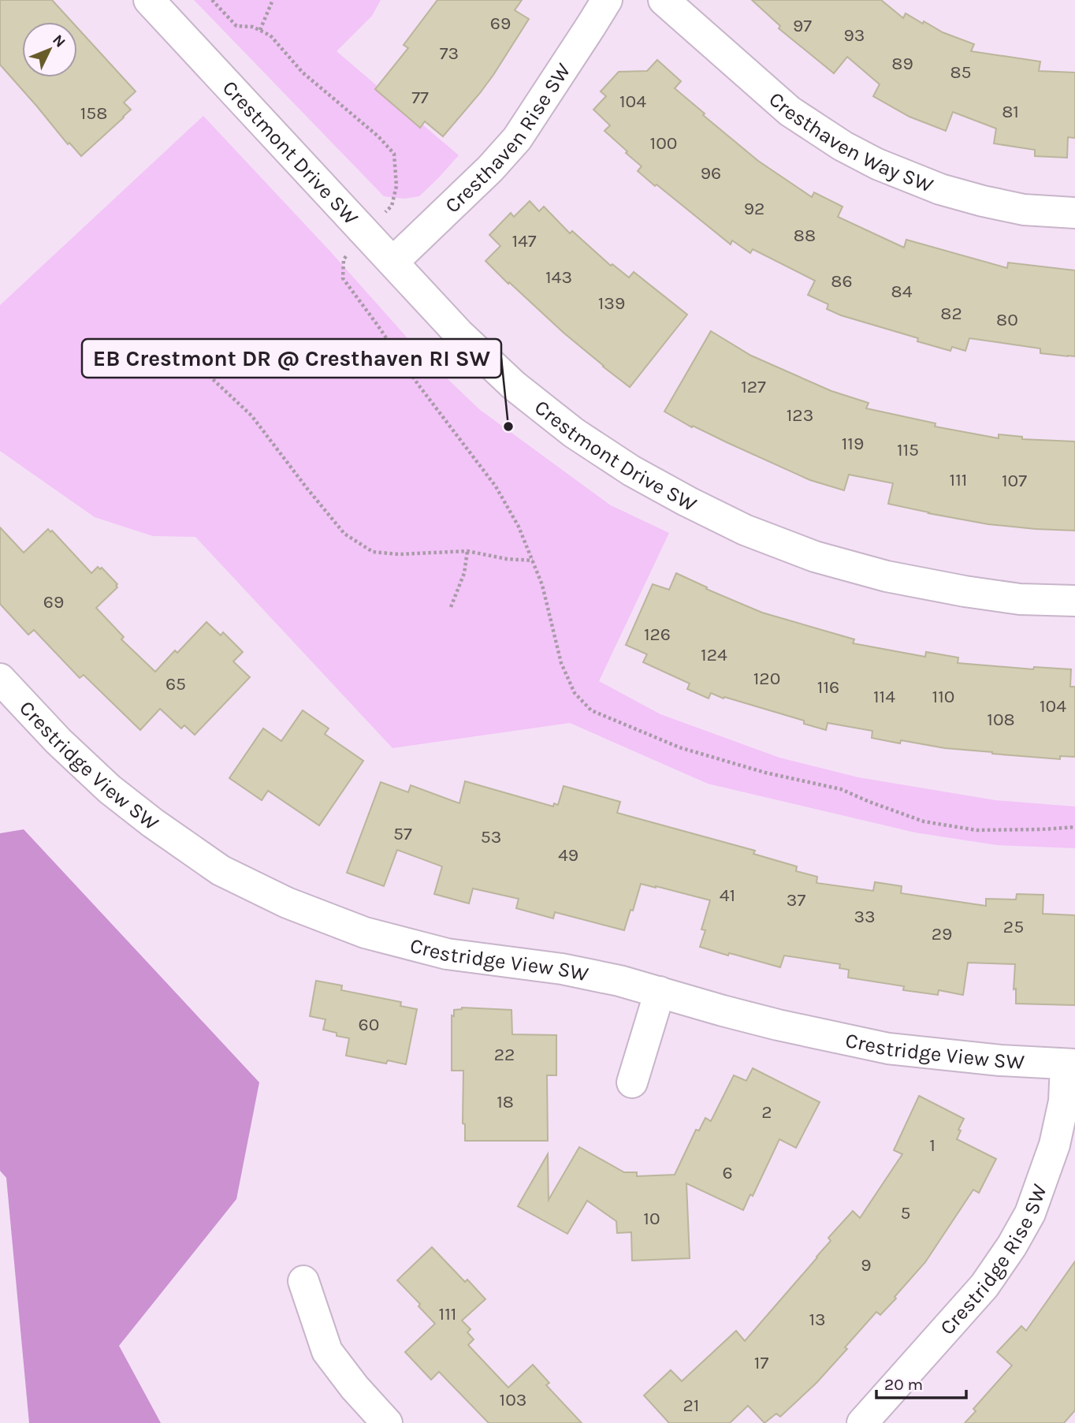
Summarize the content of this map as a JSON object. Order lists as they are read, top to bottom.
{
  "streets": {
    "street": [
      "Cresthaven Rise SW",
      "Cresthaven Way SW",
      "Crestmont Drive SW",
      "Crestridge View SW",
      "Crestridge Rise SW"
    ]
  },
  "crossings": [
    ["Cresthaven Rise SW", "Crestmont Drive SW"],
    ["Crestridge View SW", "Crestridge Rise SW"]
  ],
  "places": ["EB Crestmont DR @ Cresthaven RI SW"],
  "house_numbers": [
    "69",
    "97",
    "93",
    "73",
    "89",
    "85",
    "77",
    "104",
    "81",
    "158",
    "100",
    "96",
    "92",
    "88",
    "147",
    "143",
    "86",
    "84",
    "139",
    "82",
    "80",
    "127",
    "123",
    "119",
    "115",
    "111",
    "107",
    "69",
    "126",
    "124",
    "120",
    "65",
    "116",
    "114",
    "110",
    "104",
    "108",
    "57",
    "53",
    "49",
    "41",
    "37",
    "33",
    "25",
    "29",
    "60",
    "22",
    "18",
    "2",
    "1",
    "6",
    "5",
    "10",
    "9",
    "111",
    "13",
    "17",
    "103",
    "21"
  ],
  "scale_bar": "20 m",
  "north": "top right"
}
